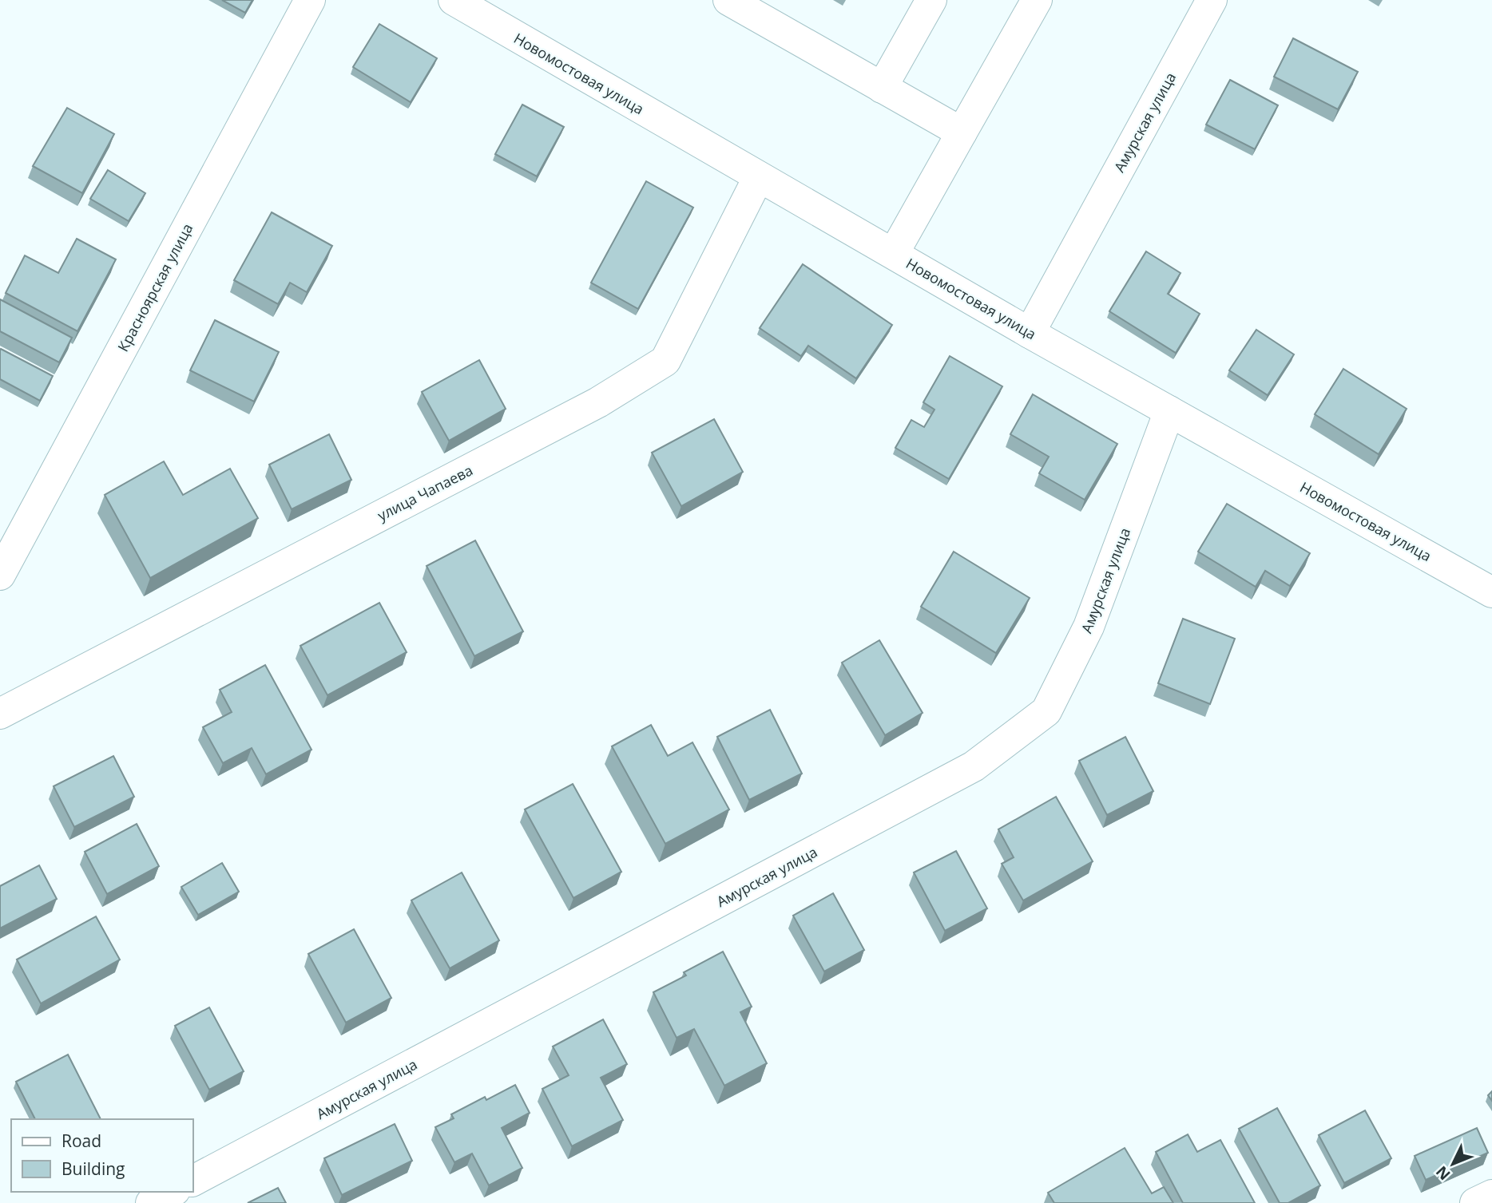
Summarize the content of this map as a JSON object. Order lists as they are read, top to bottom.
{
  "streets": {
    "street": [
      "Новомостовая улица",
      "Амурская улица",
      "Красноярская улица",
      "улица Чапаева"
    ]
  },
  "crossings": [
    ["Новомостовая улица", "Амурская улица"],
    ["Новомостовая улица", "улица Чапаева"]
  ],
  "legend": ["Road", "Building"],
  "north": "bottom left"
}
